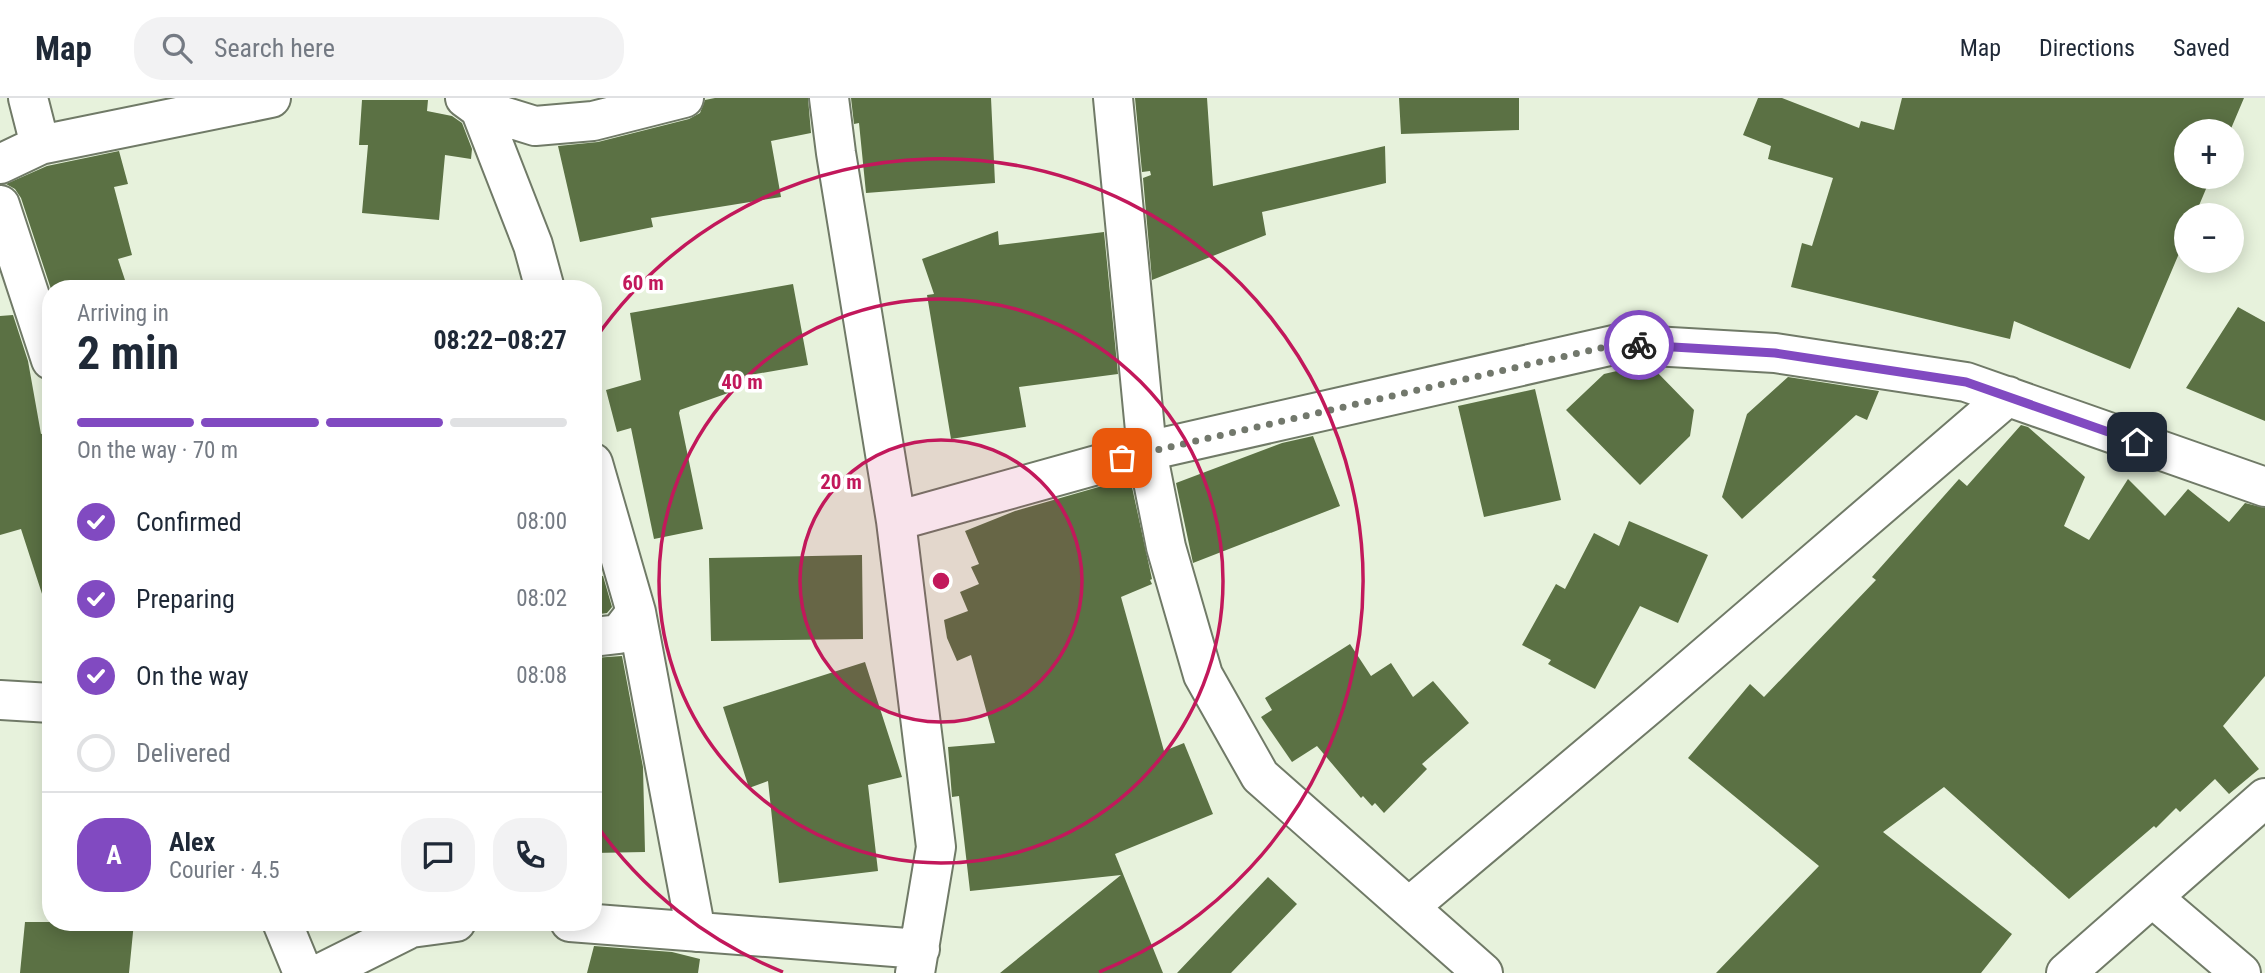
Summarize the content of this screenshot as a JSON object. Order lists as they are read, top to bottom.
{
  "page": {
    "header": "Map",
    "search": "Search here",
    "nav": ["Map", "Directions", "Saved"],
    "map_buttons": ["+", "−"],
    "heading": ["2 min", "Arriving in", "08:22–08:27"],
    "panel": ["Alex", "Courier · 4.5"],
    "bar": "On the way · 70 m",
    "list": [
      ["Confirmed", "08:00"],
      ["Preparing", "08:02"],
      ["On the way", "08:08"],
      "Delivered"
    ],
    "round": "A"
  },
  "rings": ["60 m", "40 m", "20 m"]
}
